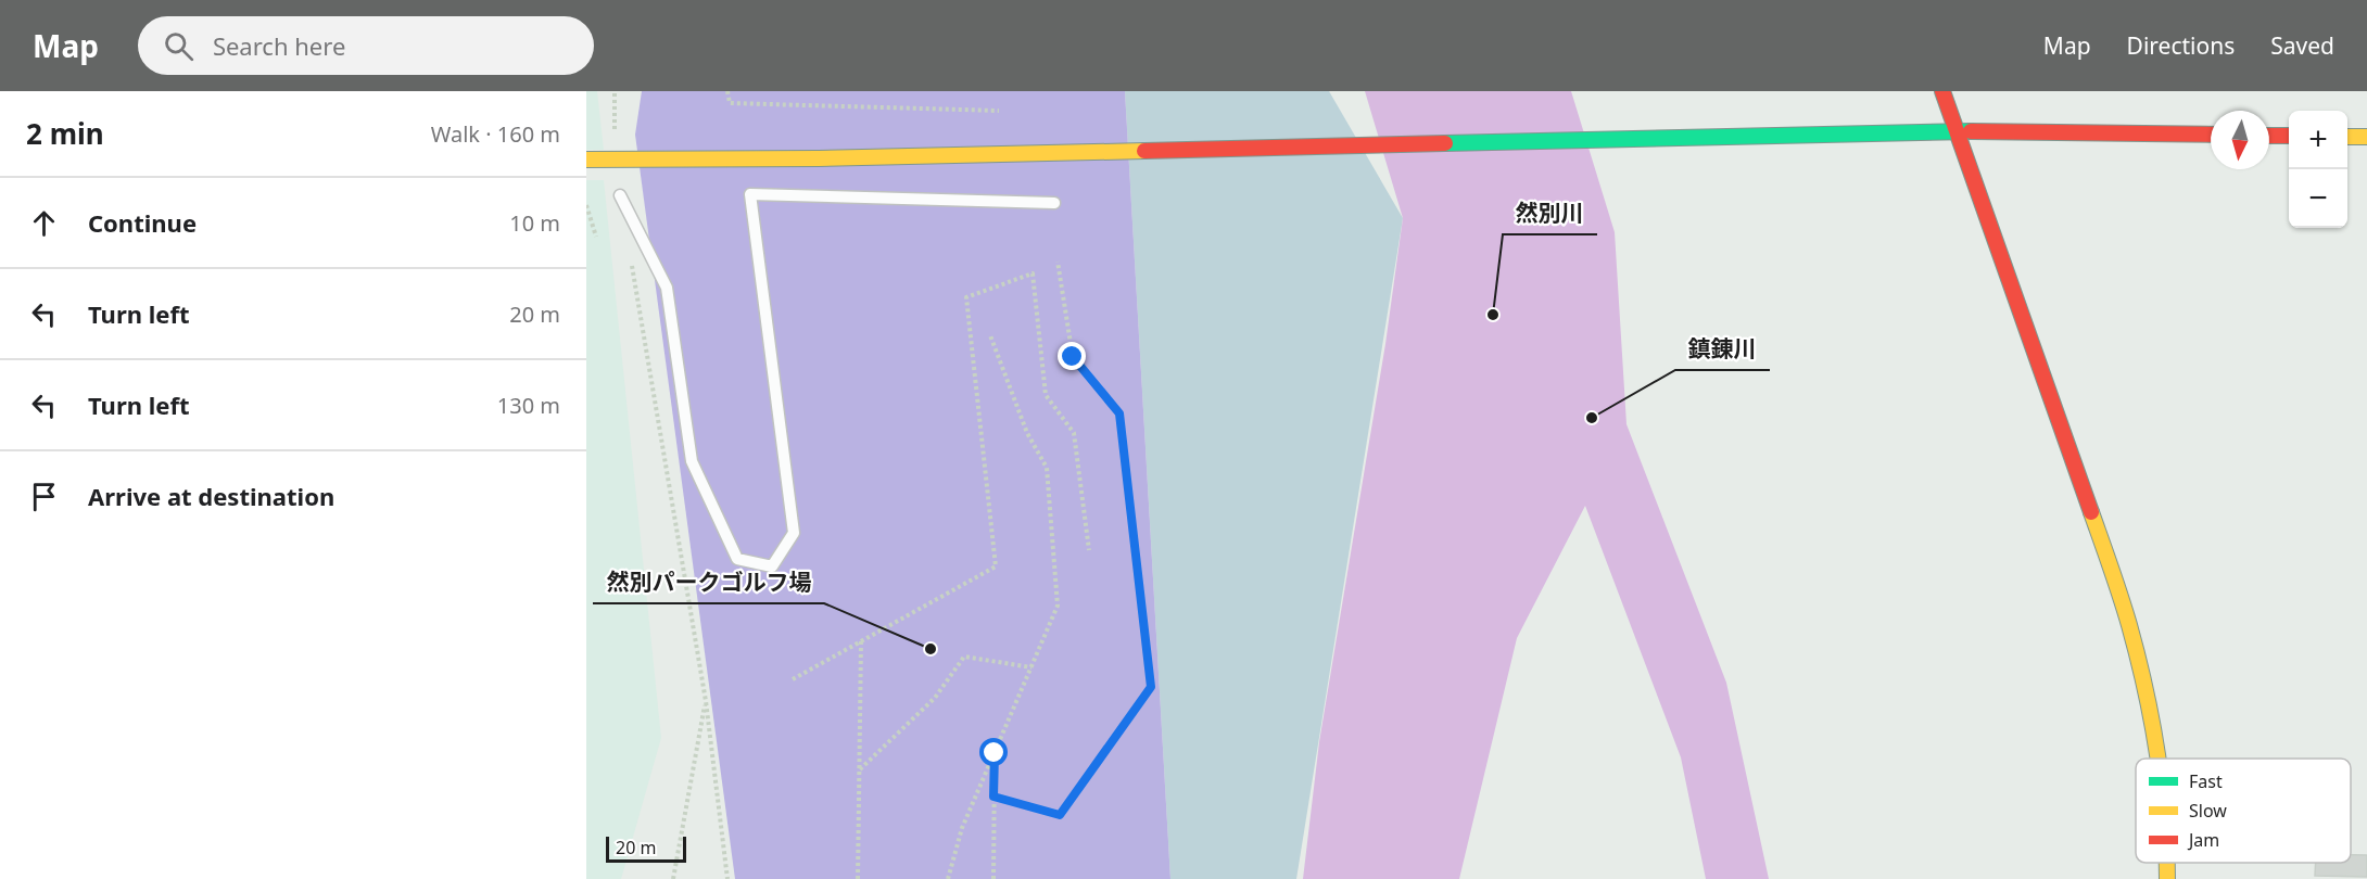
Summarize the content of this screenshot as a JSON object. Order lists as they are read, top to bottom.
{
  "places": ["然別川", "鎮錬川", "然別パークゴルフ場"],
  "legend": ["Fast", "Slow", "Jam"],
  "scale_bar": "20 m",
  "north": "bottom",
  "page": {
    "header": "Map",
    "search": "Search here",
    "nav": ["Map", "Directions", "Saved"],
    "heading": ["2 min", "Walk · 160 m"],
    "map_buttons": ["+", "−"],
    "list": [
      ["Continue", "10 m"],
      ["Turn left", "20 m"],
      ["Turn left", "130 m"],
      "Arrive at destination"
    ],
    "scale": "20 m"
  }
}
